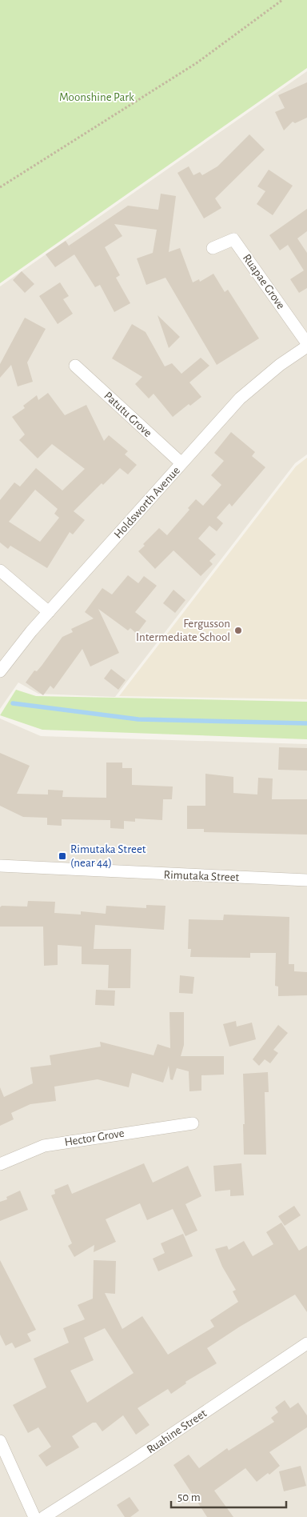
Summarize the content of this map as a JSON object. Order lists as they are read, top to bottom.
{
  "streets": {
    "street": [
      "Ruapae Grove",
      "Patutu Grove",
      "Holdsworth Avenue",
      "Rimutaka Street",
      "Hector Grove",
      "Ruahine Street"
    ]
  },
  "crossings": [
    ["Patutu Grove", "Holdsworth Avenue"]
  ],
  "parks": ["Moonshine Park"],
  "places": {
    "other": ["Fergusson Intermediate School"],
    "transit": ["Rimutaka Street (near 44)"]
  },
  "scale_bar": "50 m"
}
